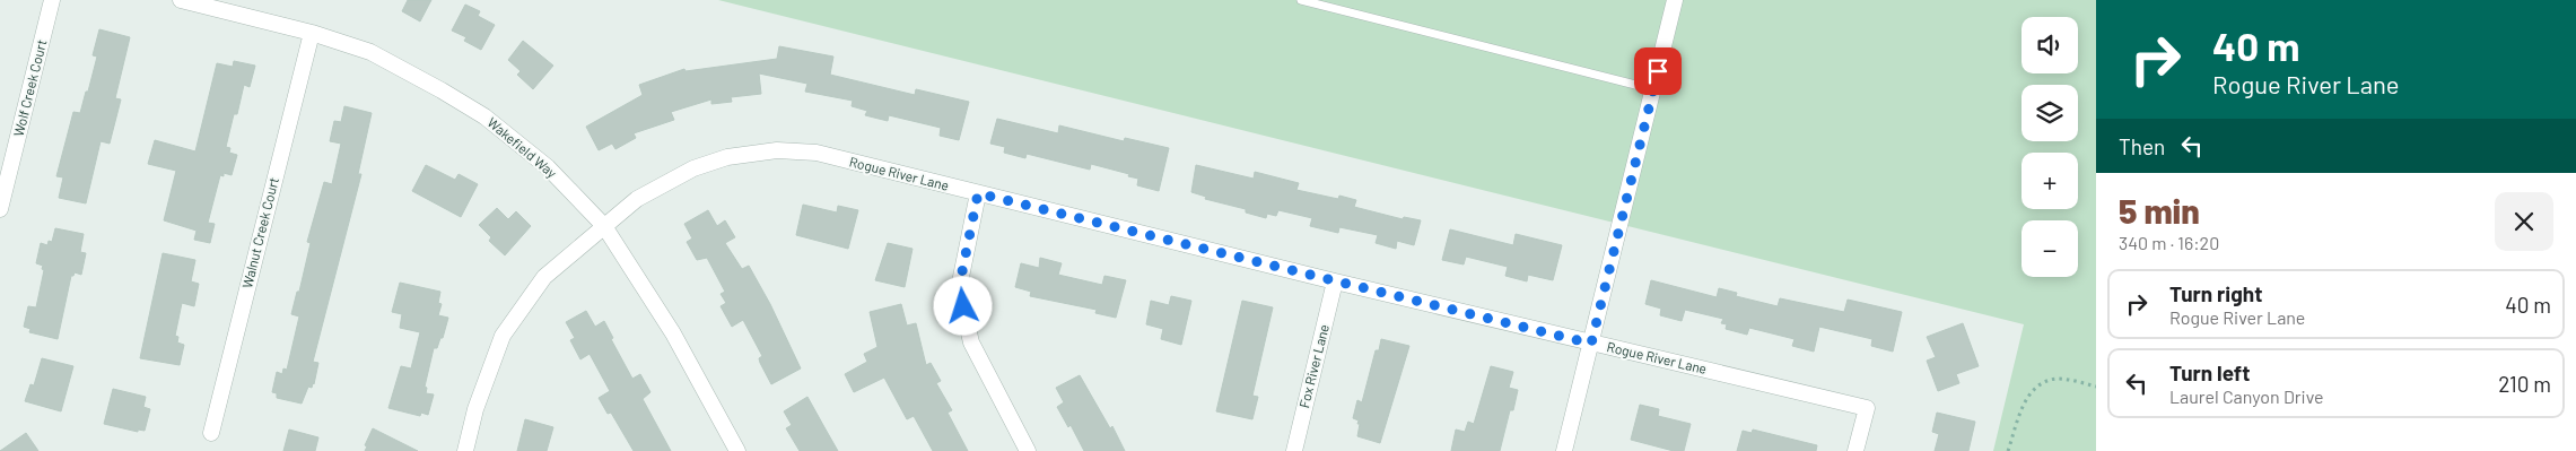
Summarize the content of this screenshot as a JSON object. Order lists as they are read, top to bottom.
{
  "streets": {
    "street": [
      "Wolf Creek Court",
      "Wakefield Way",
      "Rogue River Lane",
      "Walnut Creek Court",
      "Fox River Lane"
    ]
  },
  "crossings": [
    ["Wakefield Way", "Rogue River Lane"],
    ["Wakefield Way", "Walnut Creek Court"],
    ["Rogue River Lane", "Fox River Lane"]
  ],
  "page": {
    "turn": ["40 m", "Rogue River Lane"],
    "map_buttons": ["+", "−"],
    "then": "Then",
    "heading": ["5 min", "340 m · 16:20"],
    "list": [
      {
        "name": "Turn right",
        "note": "Rogue River Lane",
        "value": "40 m"
      },
      {
        "name": "Turn left",
        "note": "Laurel Canyon Drive",
        "value": "210 m"
      }
    ]
  }
}
